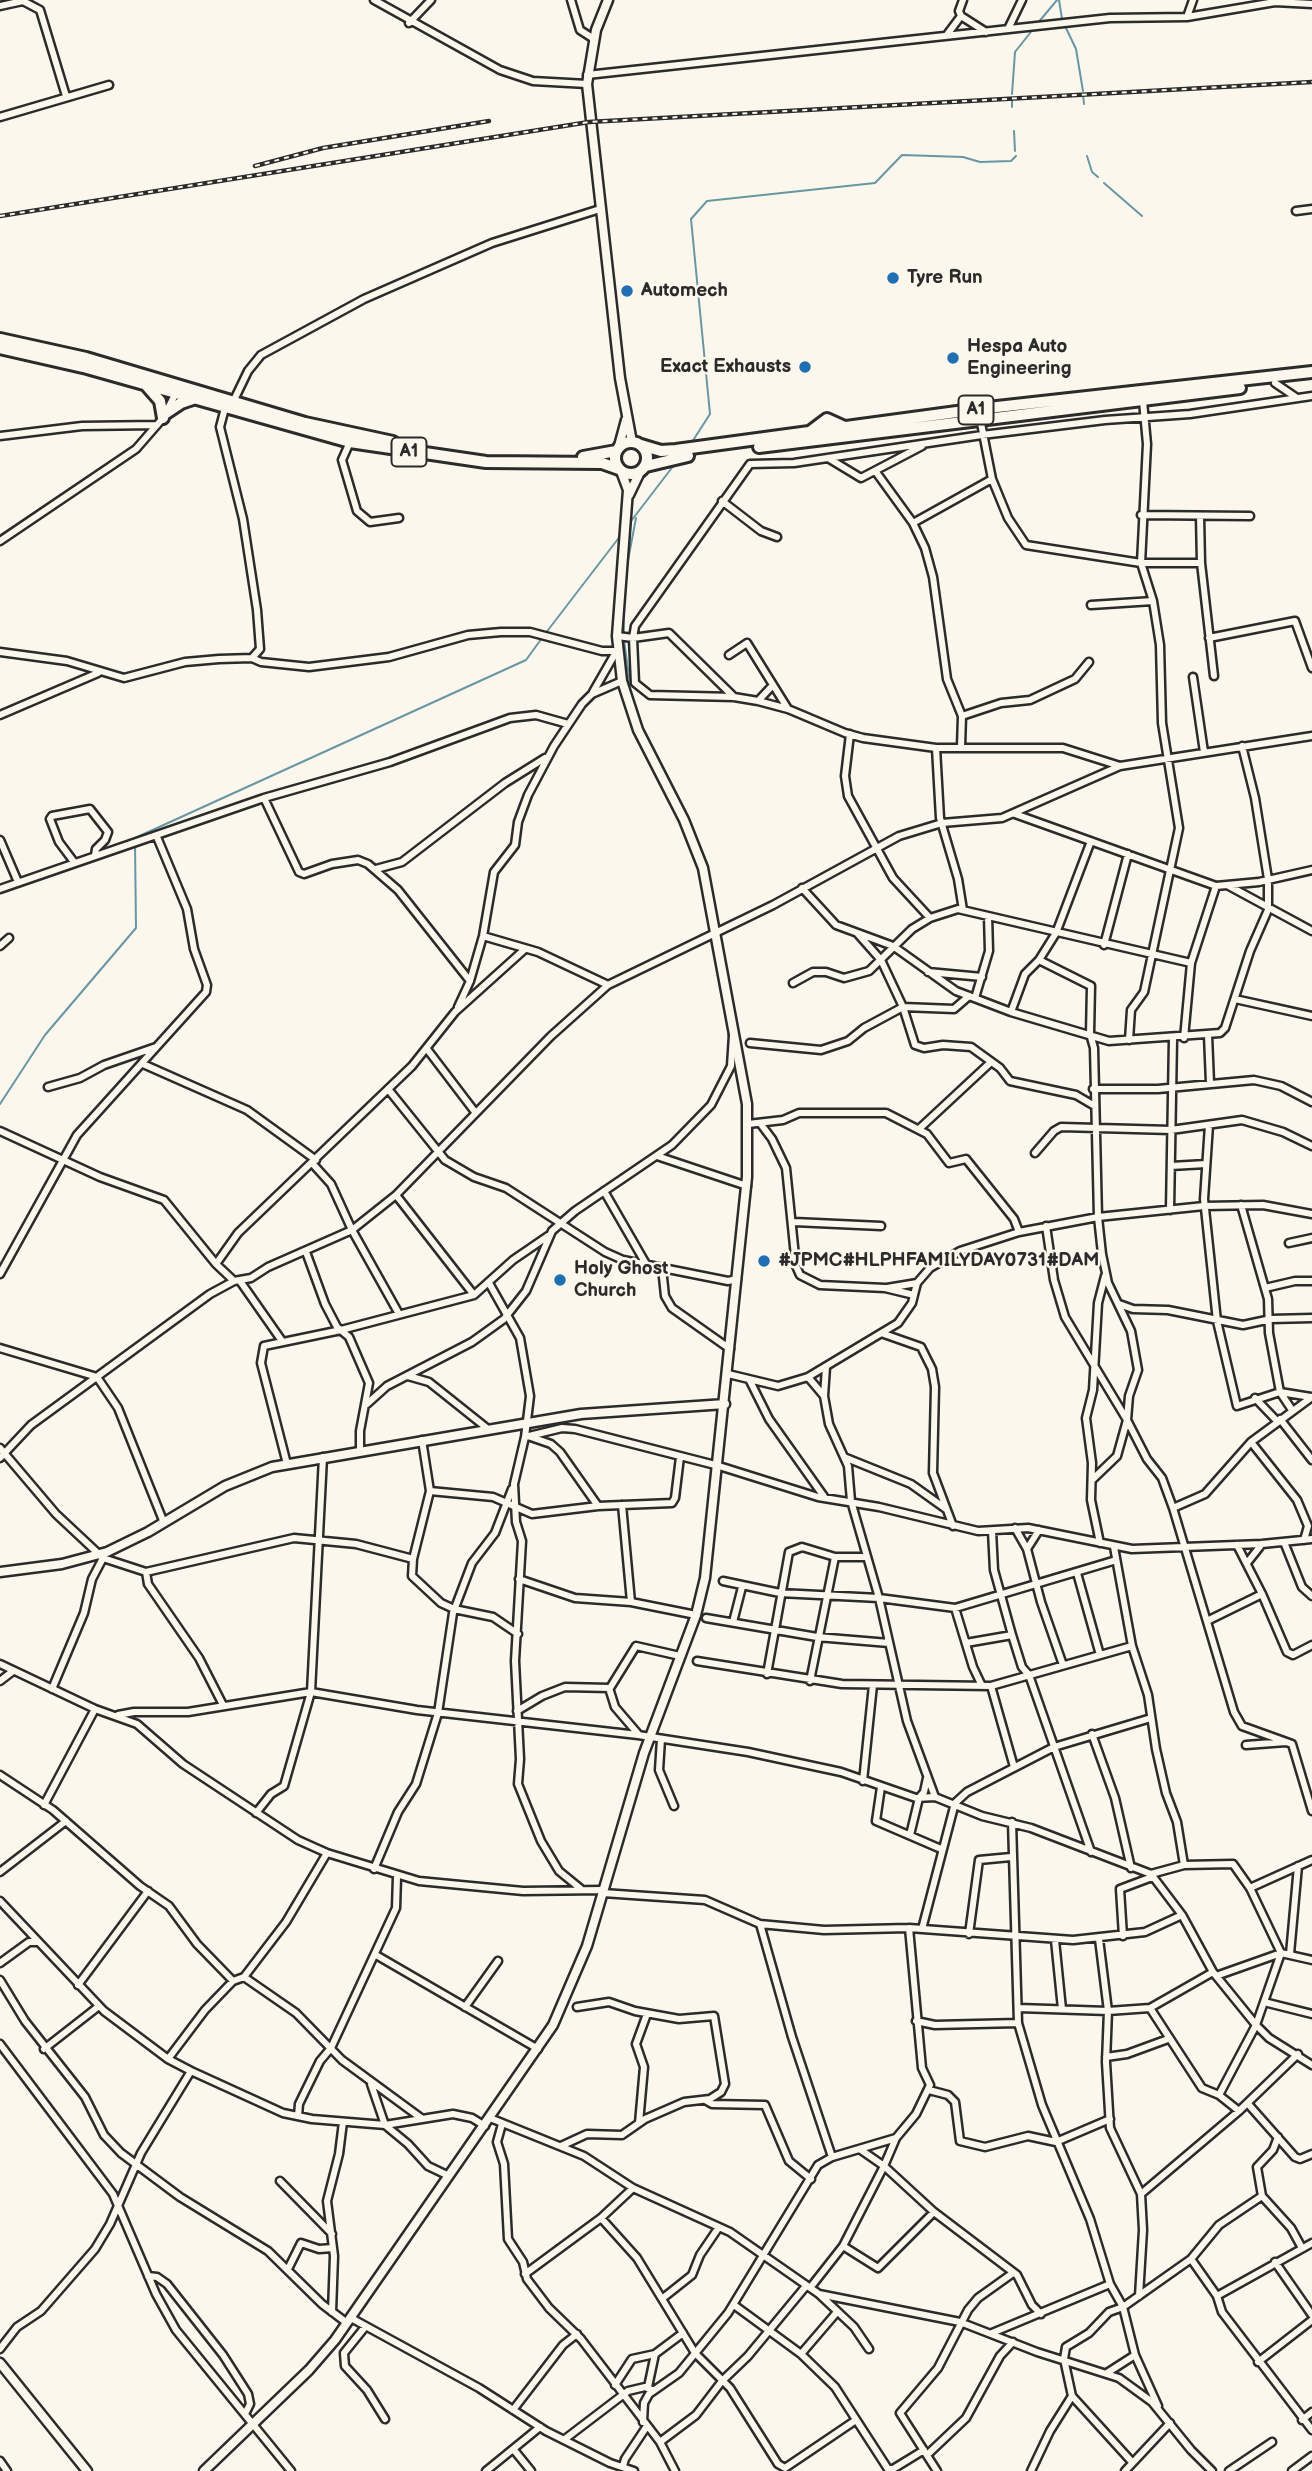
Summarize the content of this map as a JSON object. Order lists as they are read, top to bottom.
{
  "streets": {
    "highway": ["A1"]
  },
  "places": [
    "Tyre Run",
    "Automech",
    "Hespa Auto Engineering",
    "Exact Exhausts",
    "#JPMC#HLPHFAMILYDAY0731#DAM",
    "Holy Ghost Church"
  ]
}
